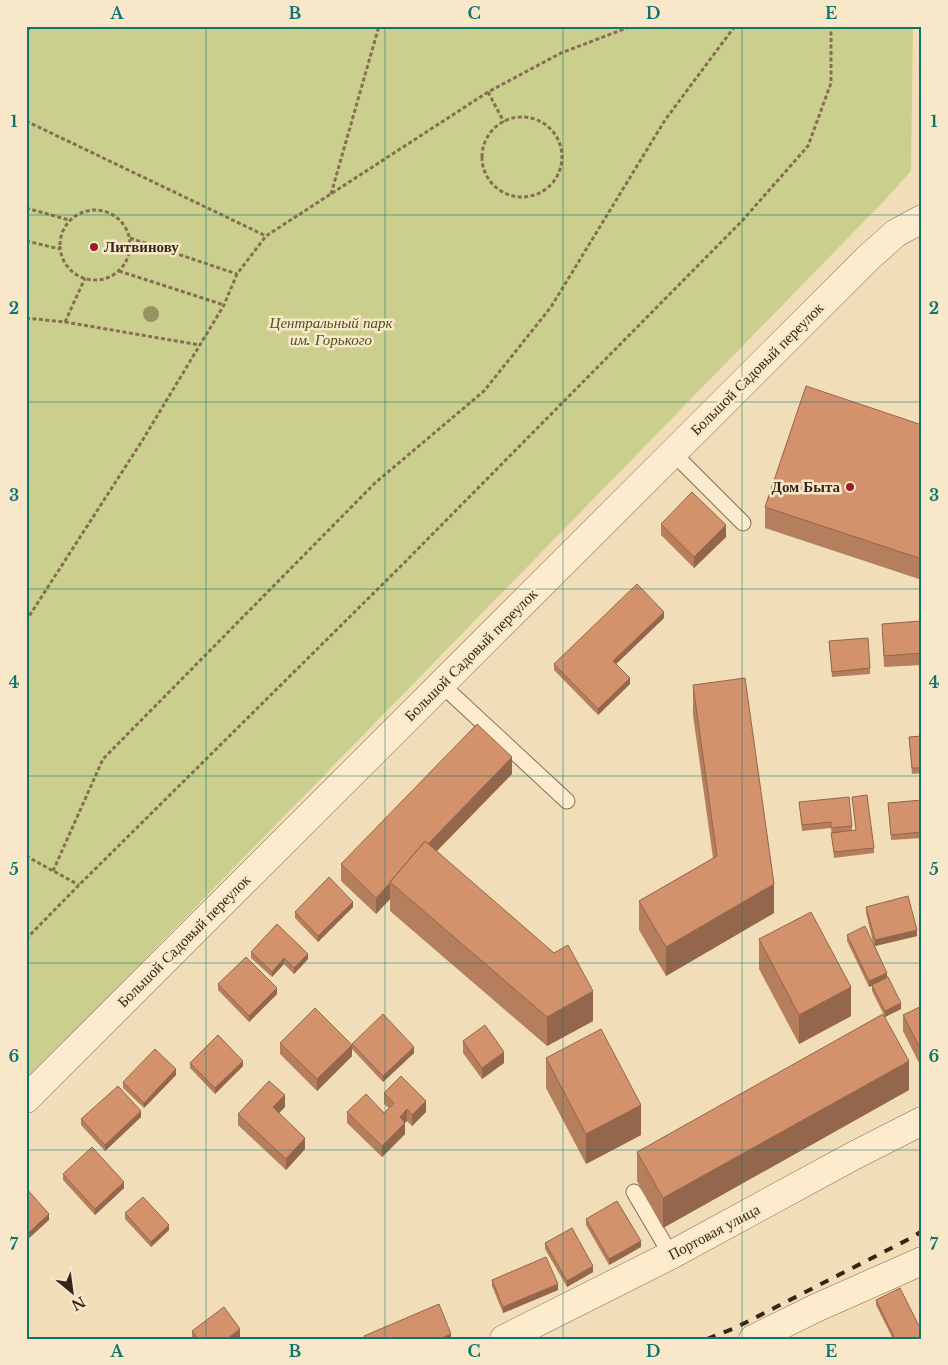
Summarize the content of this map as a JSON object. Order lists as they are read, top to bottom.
{
  "streets": {
    "street": ["Большой Садовый переулок", "Портовая улица"]
  },
  "parks": ["Центральный парк им. Горького"],
  "places": ["Литвинову", "Дом Быта"],
  "north": "bottom right",
  "grid": {
    "columns": [
      "A",
      "B",
      "C",
      "D",
      "E"
    ],
    "rows": [
      "1",
      "2",
      "3",
      "4",
      "5",
      "6",
      "7"
    ]
  }
}
